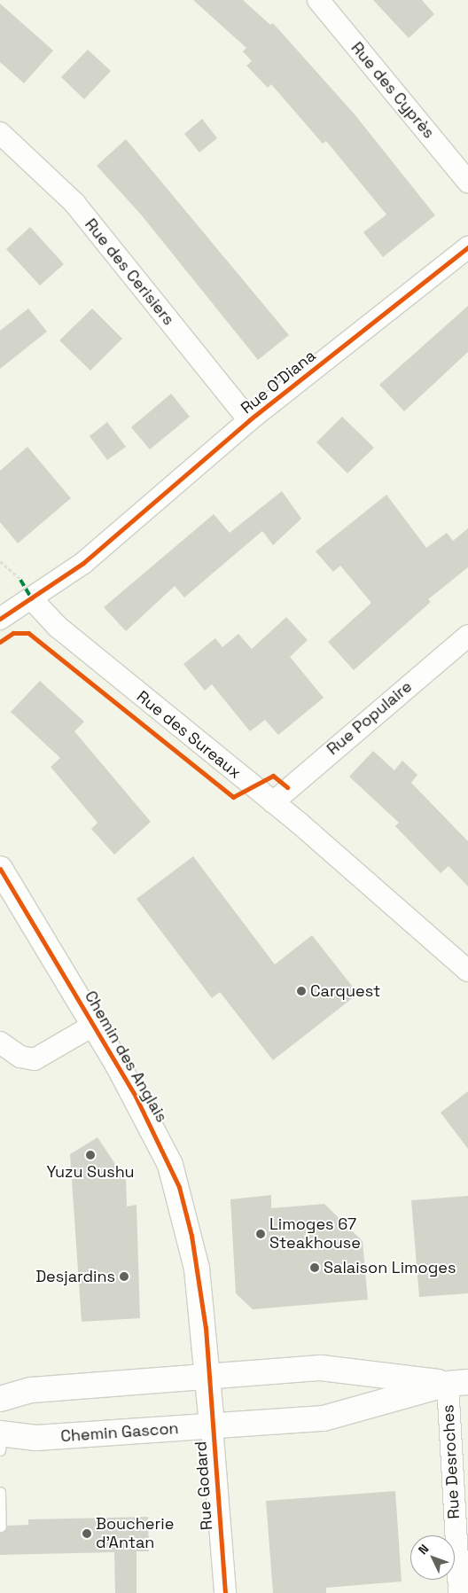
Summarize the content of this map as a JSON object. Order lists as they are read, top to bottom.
{
  "streets": {
    "main road": ["Chemin des Anglais", "Chemin Gascon", "Rue Godard"],
    "street": [
      "Rue des Cyprès",
      "Rue des Cerisiers",
      "Rue O'Diana",
      "Rue Populaire",
      "Rue des Sureaux",
      "Rue Desroches"
    ]
  },
  "crossings": [
    ["Rue des Cerisiers", "Rue O'Diana"],
    ["Rue O'Diana", "Rue des Sureaux"],
    ["Rue Populaire", "Rue des Sureaux"],
    ["Chemin des Anglais", "Rue Godard"],
    ["Chemin Gascon", "Rue Desroches"],
    ["Chemin Gascon", "Rue Godard"]
  ],
  "places": [
    "Carquest",
    "Yuzu Sushu",
    "Limoges 67 Steakhouse",
    "Salaison Limoges",
    "Desjardins",
    "Boucherie d'Antan"
  ],
  "north": "top left"
}
